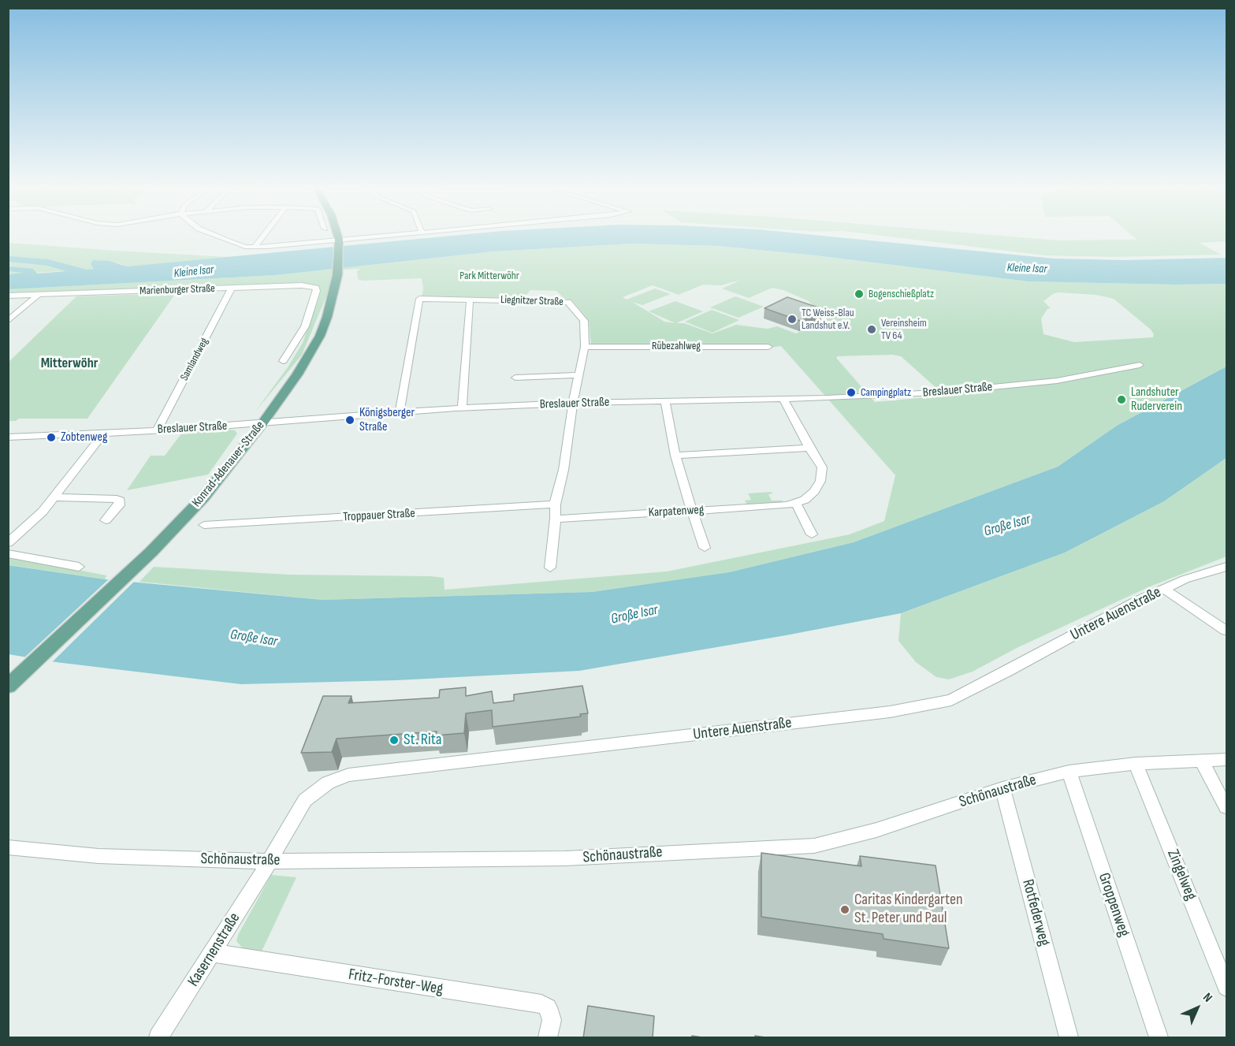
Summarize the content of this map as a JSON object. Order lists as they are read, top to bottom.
{
  "streets": {
    "main road": ["Konrad-Adenauer-Straße"],
    "street": [
      "Marienburger Straße",
      "Liegnitzer Straße",
      "Rübezahlweg",
      "Samlandweg",
      "Breslauer Straße",
      "Karpatenweg",
      "Troppauer Straße",
      "Untere Auenstraße",
      "Schönaustraße",
      "Zingelweg",
      "Groppenweg",
      "Rotfederweg",
      "Kasernenstraße",
      "Fritz-Forster-Weg"
    ]
  },
  "crossings": [
    ["Marienburger Straße", "Samlandweg"],
    ["Liegnitzer Straße", "Rübezahlweg"],
    ["Liegnitzer Straße", "Breslauer Straße"],
    ["Liegnitzer Straße", "Karpatenweg"],
    ["Liegnitzer Straße", "Troppauer Straße"],
    ["Samlandweg", "Breslauer Straße"],
    ["Breslauer Straße", "Konrad-Adenauer-Straße"],
    ["Untere Auenstraße", "Schönaustraße"],
    ["Untere Auenstraße", "Kasernenstraße"],
    ["Schönaustraße", "Zingelweg"],
    ["Schönaustraße", "Groppenweg"],
    ["Schönaustraße", "Rotfederweg"],
    ["Schönaustraße", "Kasernenstraße"],
    ["Kasernenstraße", "Fritz-Forster-Weg"]
  ],
  "districts": ["Mitterwöhr"],
  "water": ["Kleine Isar", "Große Isar"],
  "parks": ["Park Mitterwöhr"],
  "places": [
    "Bogenschießplatz",
    "TC Weiss-Blau Landshut e.V.",
    "Vereinsheim TV 64",
    "Campingplatz",
    "Landshuter Ruderverein",
    "Königsberger Straße",
    "Zobtenweg",
    "St. Rita",
    "Caritas Kindergarten St. Peter und Paul"
  ],
  "north": "top right"
}
